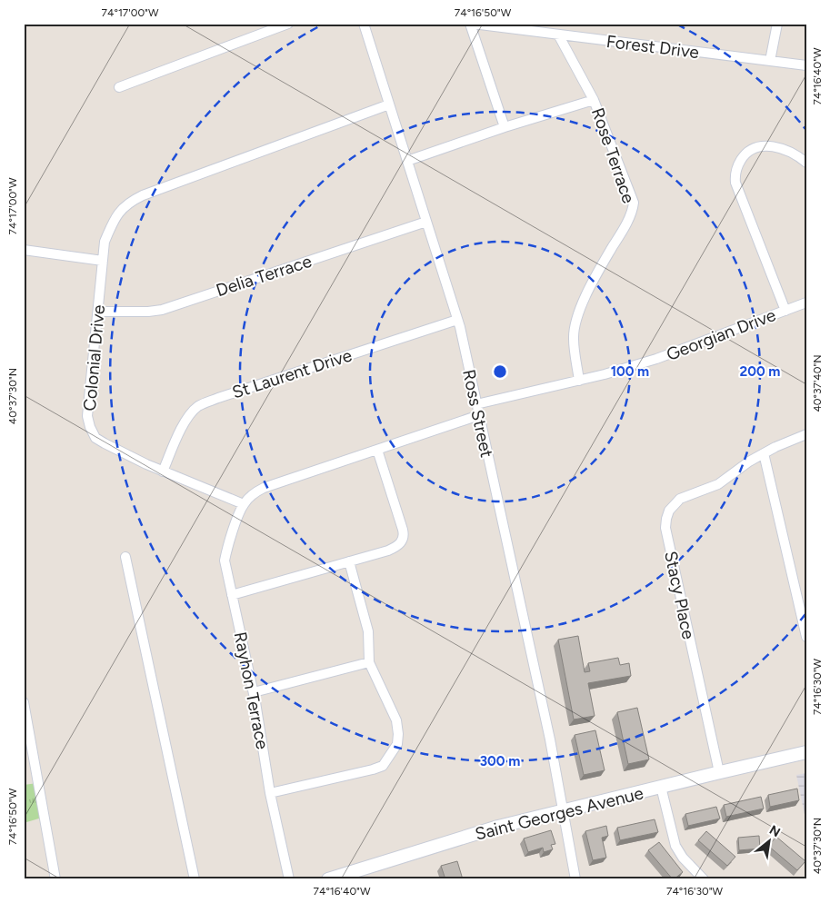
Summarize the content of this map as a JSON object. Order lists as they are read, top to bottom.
{
  "streets": {
    "main road": ["Saint Georges Avenue"],
    "street": [
      "Forest Drive",
      "Rose Terrace",
      "Delia Terrace",
      "Georgian Drive",
      "Colonial Drive",
      "St Laurent Drive",
      "Ross Street",
      "Stacy Place",
      "Rayhon Terrace"
    ]
  },
  "crossings": [
    ["Forest Drive", "Rose Terrace"],
    ["Rose Terrace", "Georgian Drive"],
    ["Delia Terrace", "Colonial Drive"],
    ["Delia Terrace", "Ross Street"],
    ["Georgian Drive", "Ross Street"],
    ["Colonial Drive", "St Laurent Drive"],
    ["Colonial Drive", "Ross Street"],
    ["Colonial Drive", "Rayhon Terrace"],
    ["St Laurent Drive", "Ross Street"],
    ["Ross Street", "Saint Georges Avenue"],
    ["Stacy Place", "Saint Georges Avenue"]
  ],
  "north": "top right",
  "coordinates": [
    "74°17'00\"W",
    "74°16'50\"W",
    "74°16'40\"W",
    "40°37'40\"N",
    "40°37'30\"N",
    "74°16'30\"W"
  ],
  "rings": ["100 m", "200 m", "300 m"]
}
